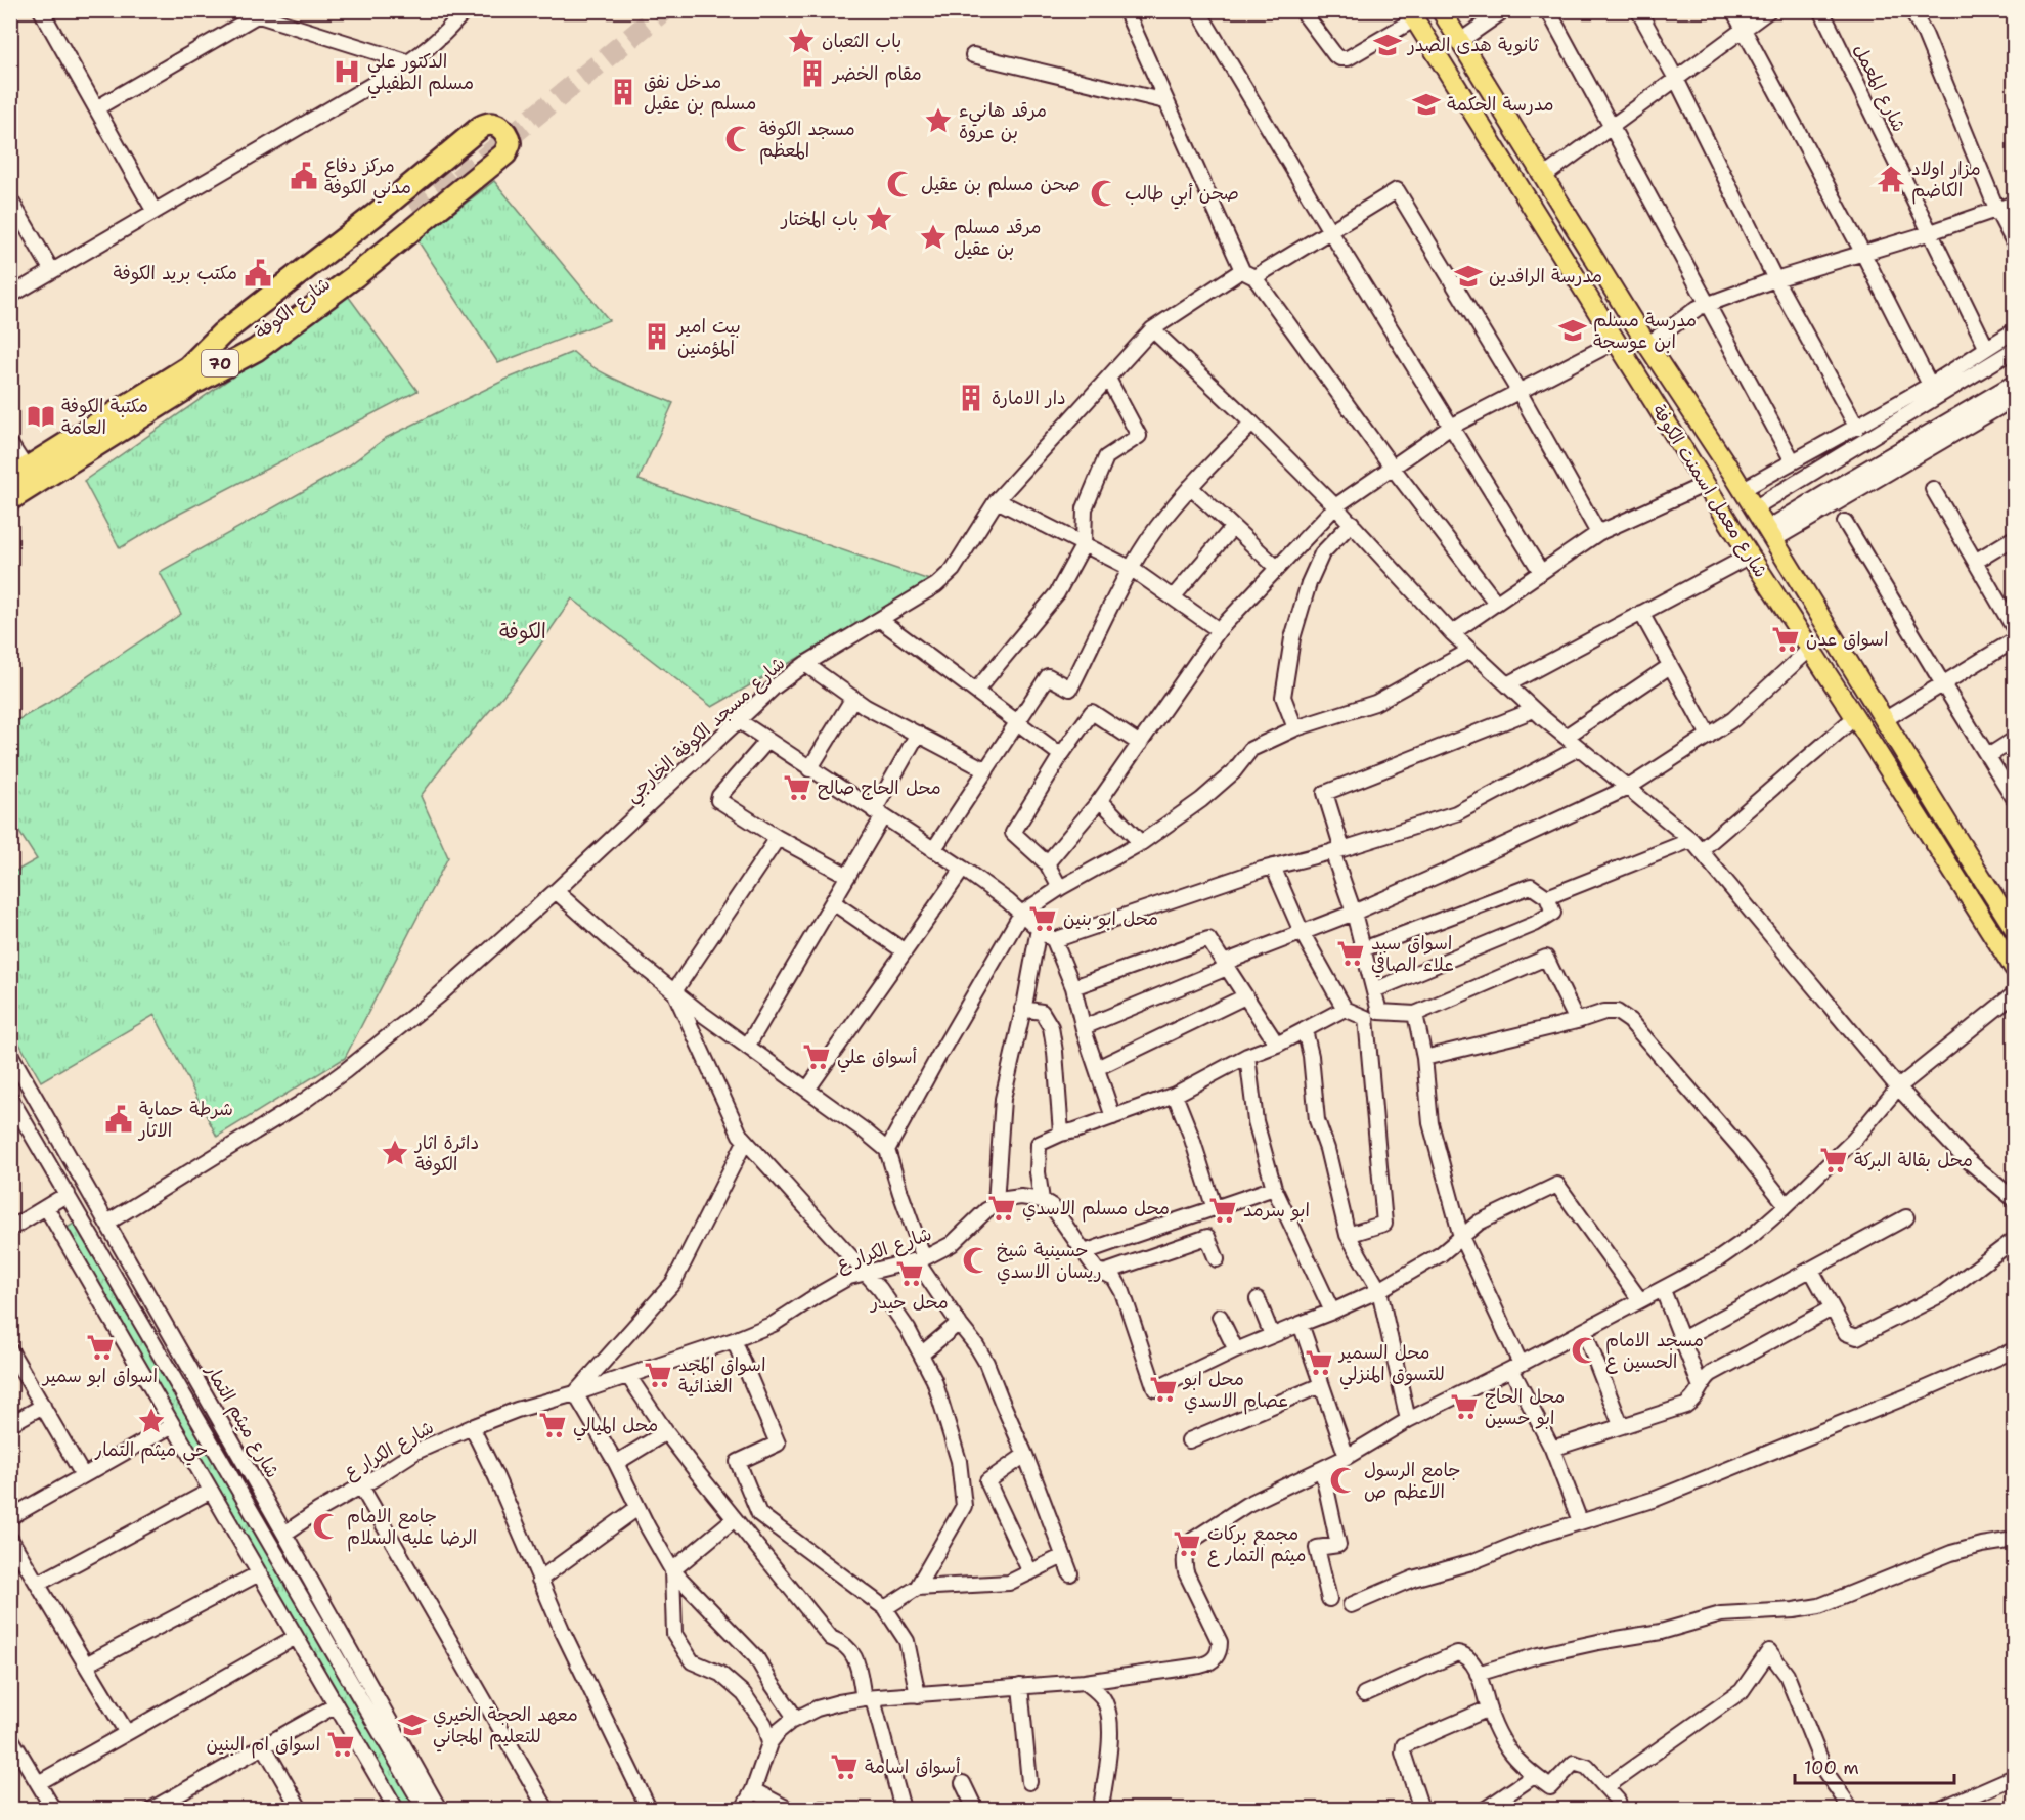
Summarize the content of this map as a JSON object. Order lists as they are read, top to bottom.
{
  "streets": {
    "highway": ["شارع الكوفة", "70"],
    "main road": ["شارع معمل اسمنت الكوفة"],
    "street": [
      "شارع المعمل",
      "شارع مسجد الكوفة الخارجي",
      "شارع الكرار ع",
      "شارع ميثم التمار"
    ]
  },
  "crossings": [
    ["شارع مسجد الكوفة الخارجي", "شارع ميثم التمار"],
    ["شارع الكرار ع", "شارع ميثم التمار"]
  ],
  "districts": ["الكوفة"],
  "places": {
    "place": [
      "باب الثعبان",
      "مرقد هانيء بن عروة",
      "باب المختار",
      "مرقد مسلم بن عقيل",
      "دائرة اثار الكوفة",
      "حي ميثم التمار"
    ],
    "school or university": [
      "ثانوية هدى الصدر",
      "مدرسة الحكمة",
      "مدرسة الرافدين",
      "مدرسة مسلم ابن عوسجة",
      "معهد الحجة الخيري للتعليم المجاني"
    ],
    "hospital": ["الدكتور علي مسلم الطفيلي"],
    "building": [
      "مقام الخضر",
      "مدخل نفق مسلم بن عقيل",
      "بيت امير المؤمنين",
      "دار الامارة"
    ],
    "mosque": [
      "مسجد الكوفة المعظم",
      "صحن مسلم بن عقيل",
      "صحن أبي طالب",
      "حسينية شيخ ريسان الاسدي",
      "مسجد الامام الحسين ع",
      "جامع الرسول الاعظم ص",
      "جامع الامام الرضا عليه السلام"
    ],
    "public building": ["مركز دفاع مدني الكوفة", "مكتب بريد الكوفة", "شرطة حماية الاثار"],
    "temple": ["مزار اولاد الكاضم"],
    "library": ["مكتبة الكوفة العامة"],
    "supermarket": [
      "اسواق عدن",
      "محل الحاج صالح",
      "محل ابو بنين",
      "اسواق سيد علاء الصافي",
      "أسواق علي",
      "محل بقالة البركة",
      "محل مسلم الاسدي",
      "ابو سرمد",
      "محل حيدر",
      "اسواق ابو سمير",
      "محل السمير للتسوق المنزلي",
      "اسواق المجد الغذائية",
      "محل ابو عصام الاسدي",
      "محل الحاج ابو حسين",
      "محل الميالي",
      "مجمع بركات ميثم التمار ع",
      "اسواق ام البنين",
      "أسواق اسامة"
    ]
  },
  "scale_bar": "100 m"
}
